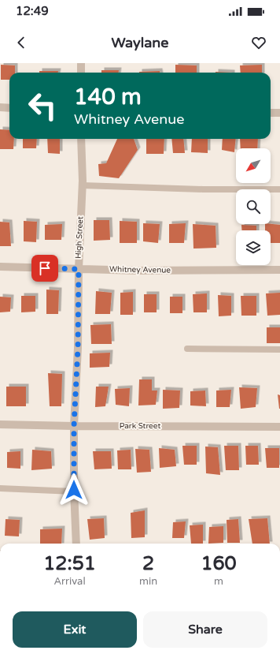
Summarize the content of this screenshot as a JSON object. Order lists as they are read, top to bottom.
{
  "streets": {
    "street": ["High Street", "Whitney Avenue", "Park Street"]
  },
  "crossings": [
    ["High Street", "Whitney Avenue"],
    ["High Street", "Park Street"]
  ],
  "north": "bottom left",
  "page": {
    "status": "12:49",
    "header": "Waylane",
    "turn": ["140 m", "Whitney Avenue"],
    "eta": [
      "12:51",
      "Arrival",
      "2",
      "min",
      "160",
      "m"
    ],
    "buttons": ["Exit", "Share"]
  }
}
